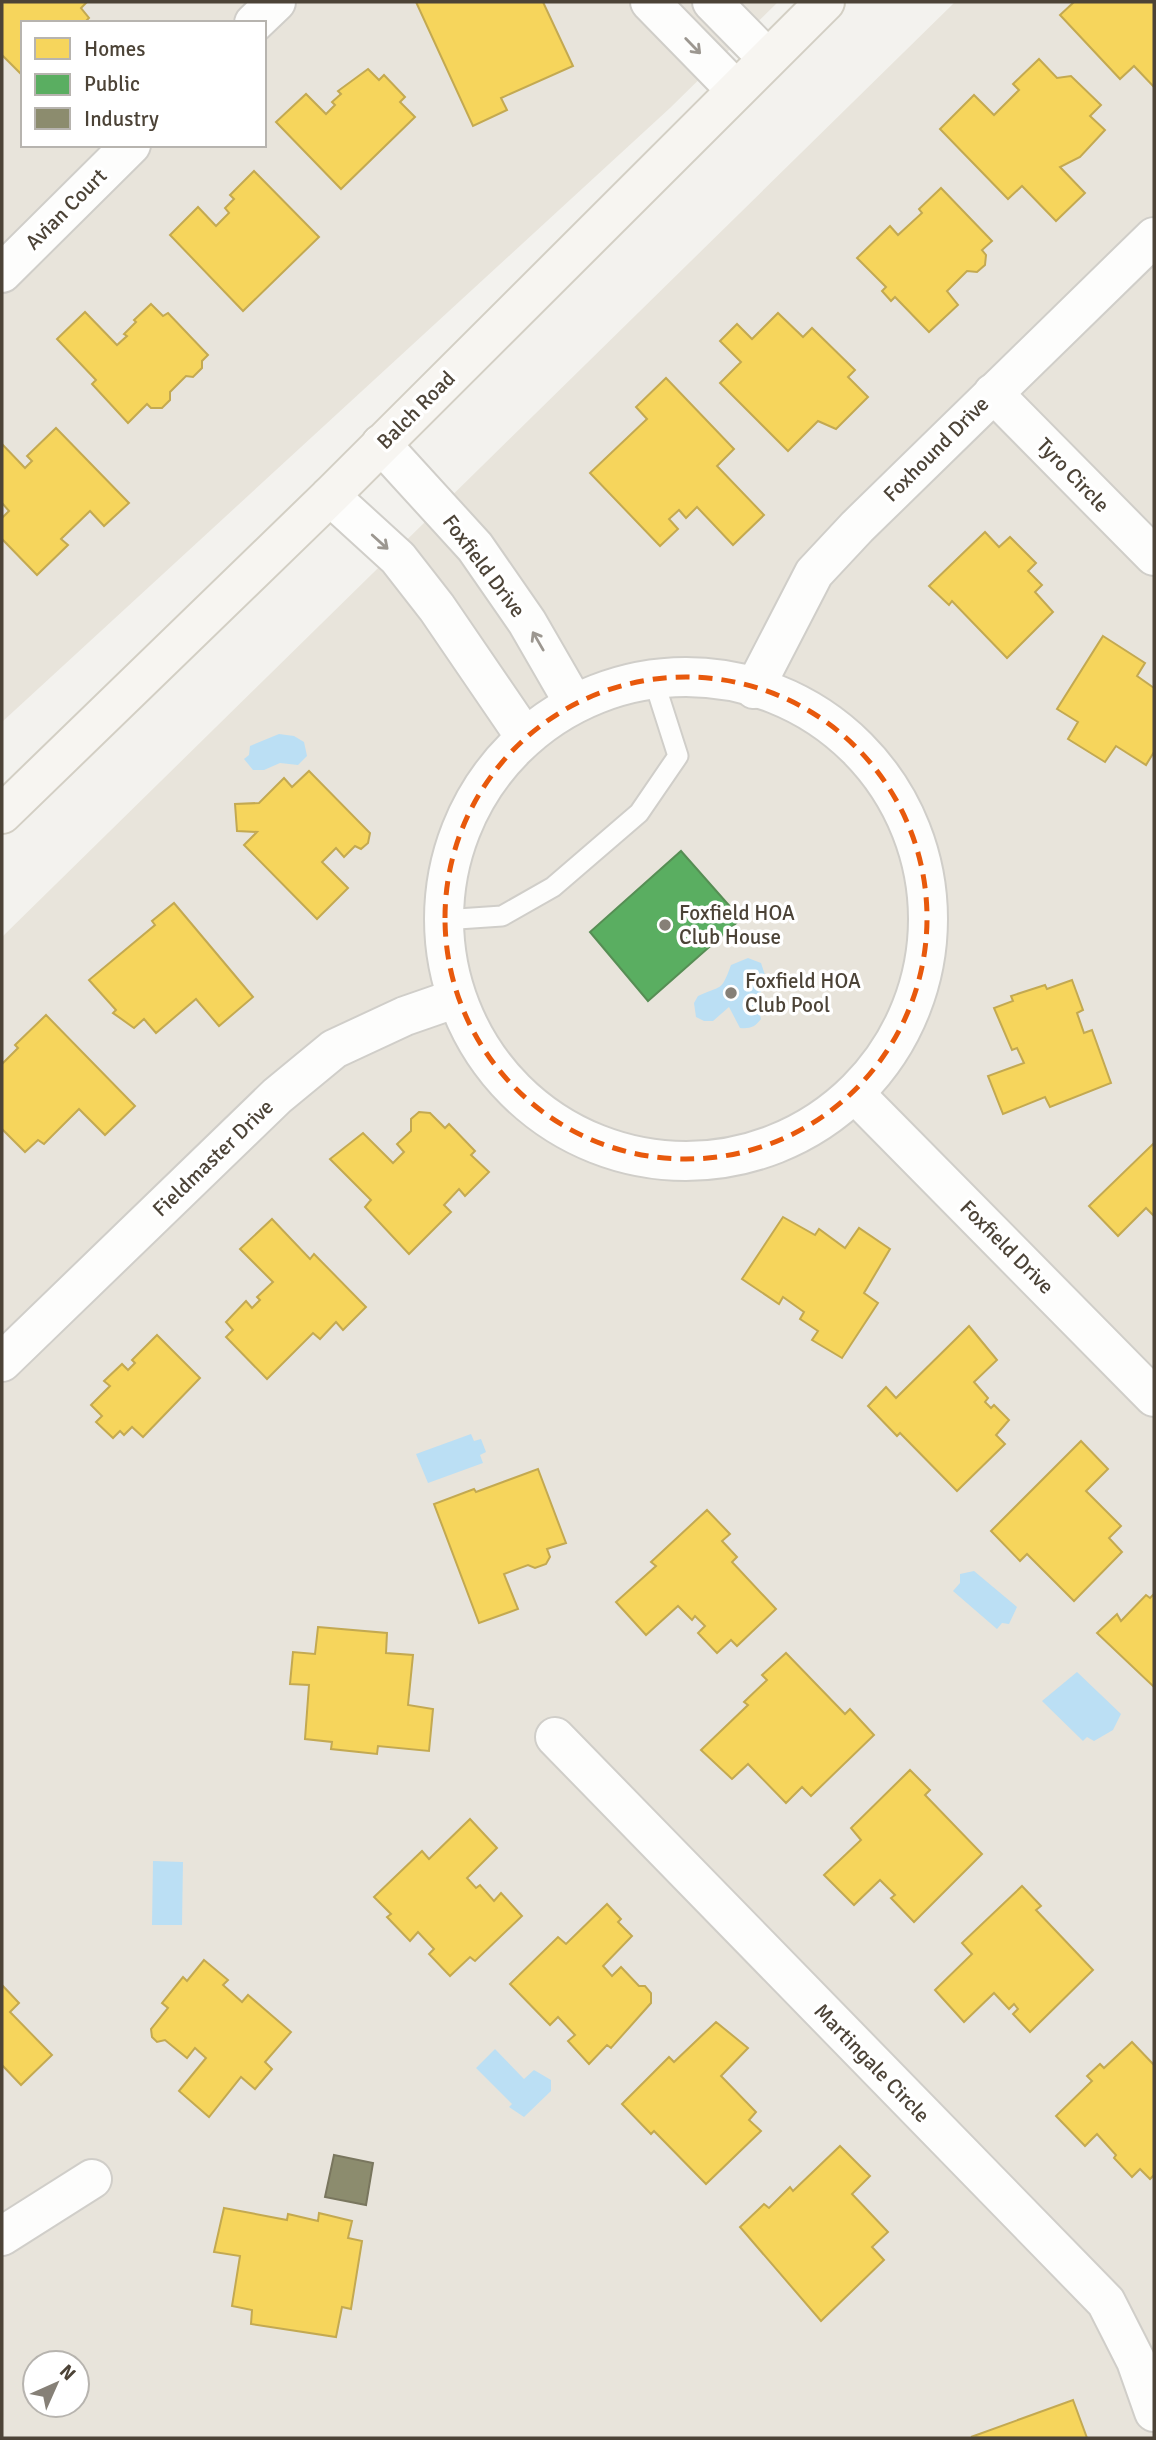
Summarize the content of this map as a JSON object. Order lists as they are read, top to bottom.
{
  "streets": {
    "street": [
      "Avian Court",
      "Balch Road",
      "Foxhound Drive",
      "Tyro Circle",
      "Foxfield Drive",
      "Fieldmaster Drive",
      "Martingale Circle"
    ]
  },
  "crossings": [
    ["Balch Road", "Foxfield Drive"],
    ["Foxhound Drive", "Tyro Circle"]
  ],
  "places": ["Foxfield HOA Club House", "Foxfield HOA Club Pool"],
  "legend": ["Homes", "Public", "Industry"],
  "north": "top right"
}
